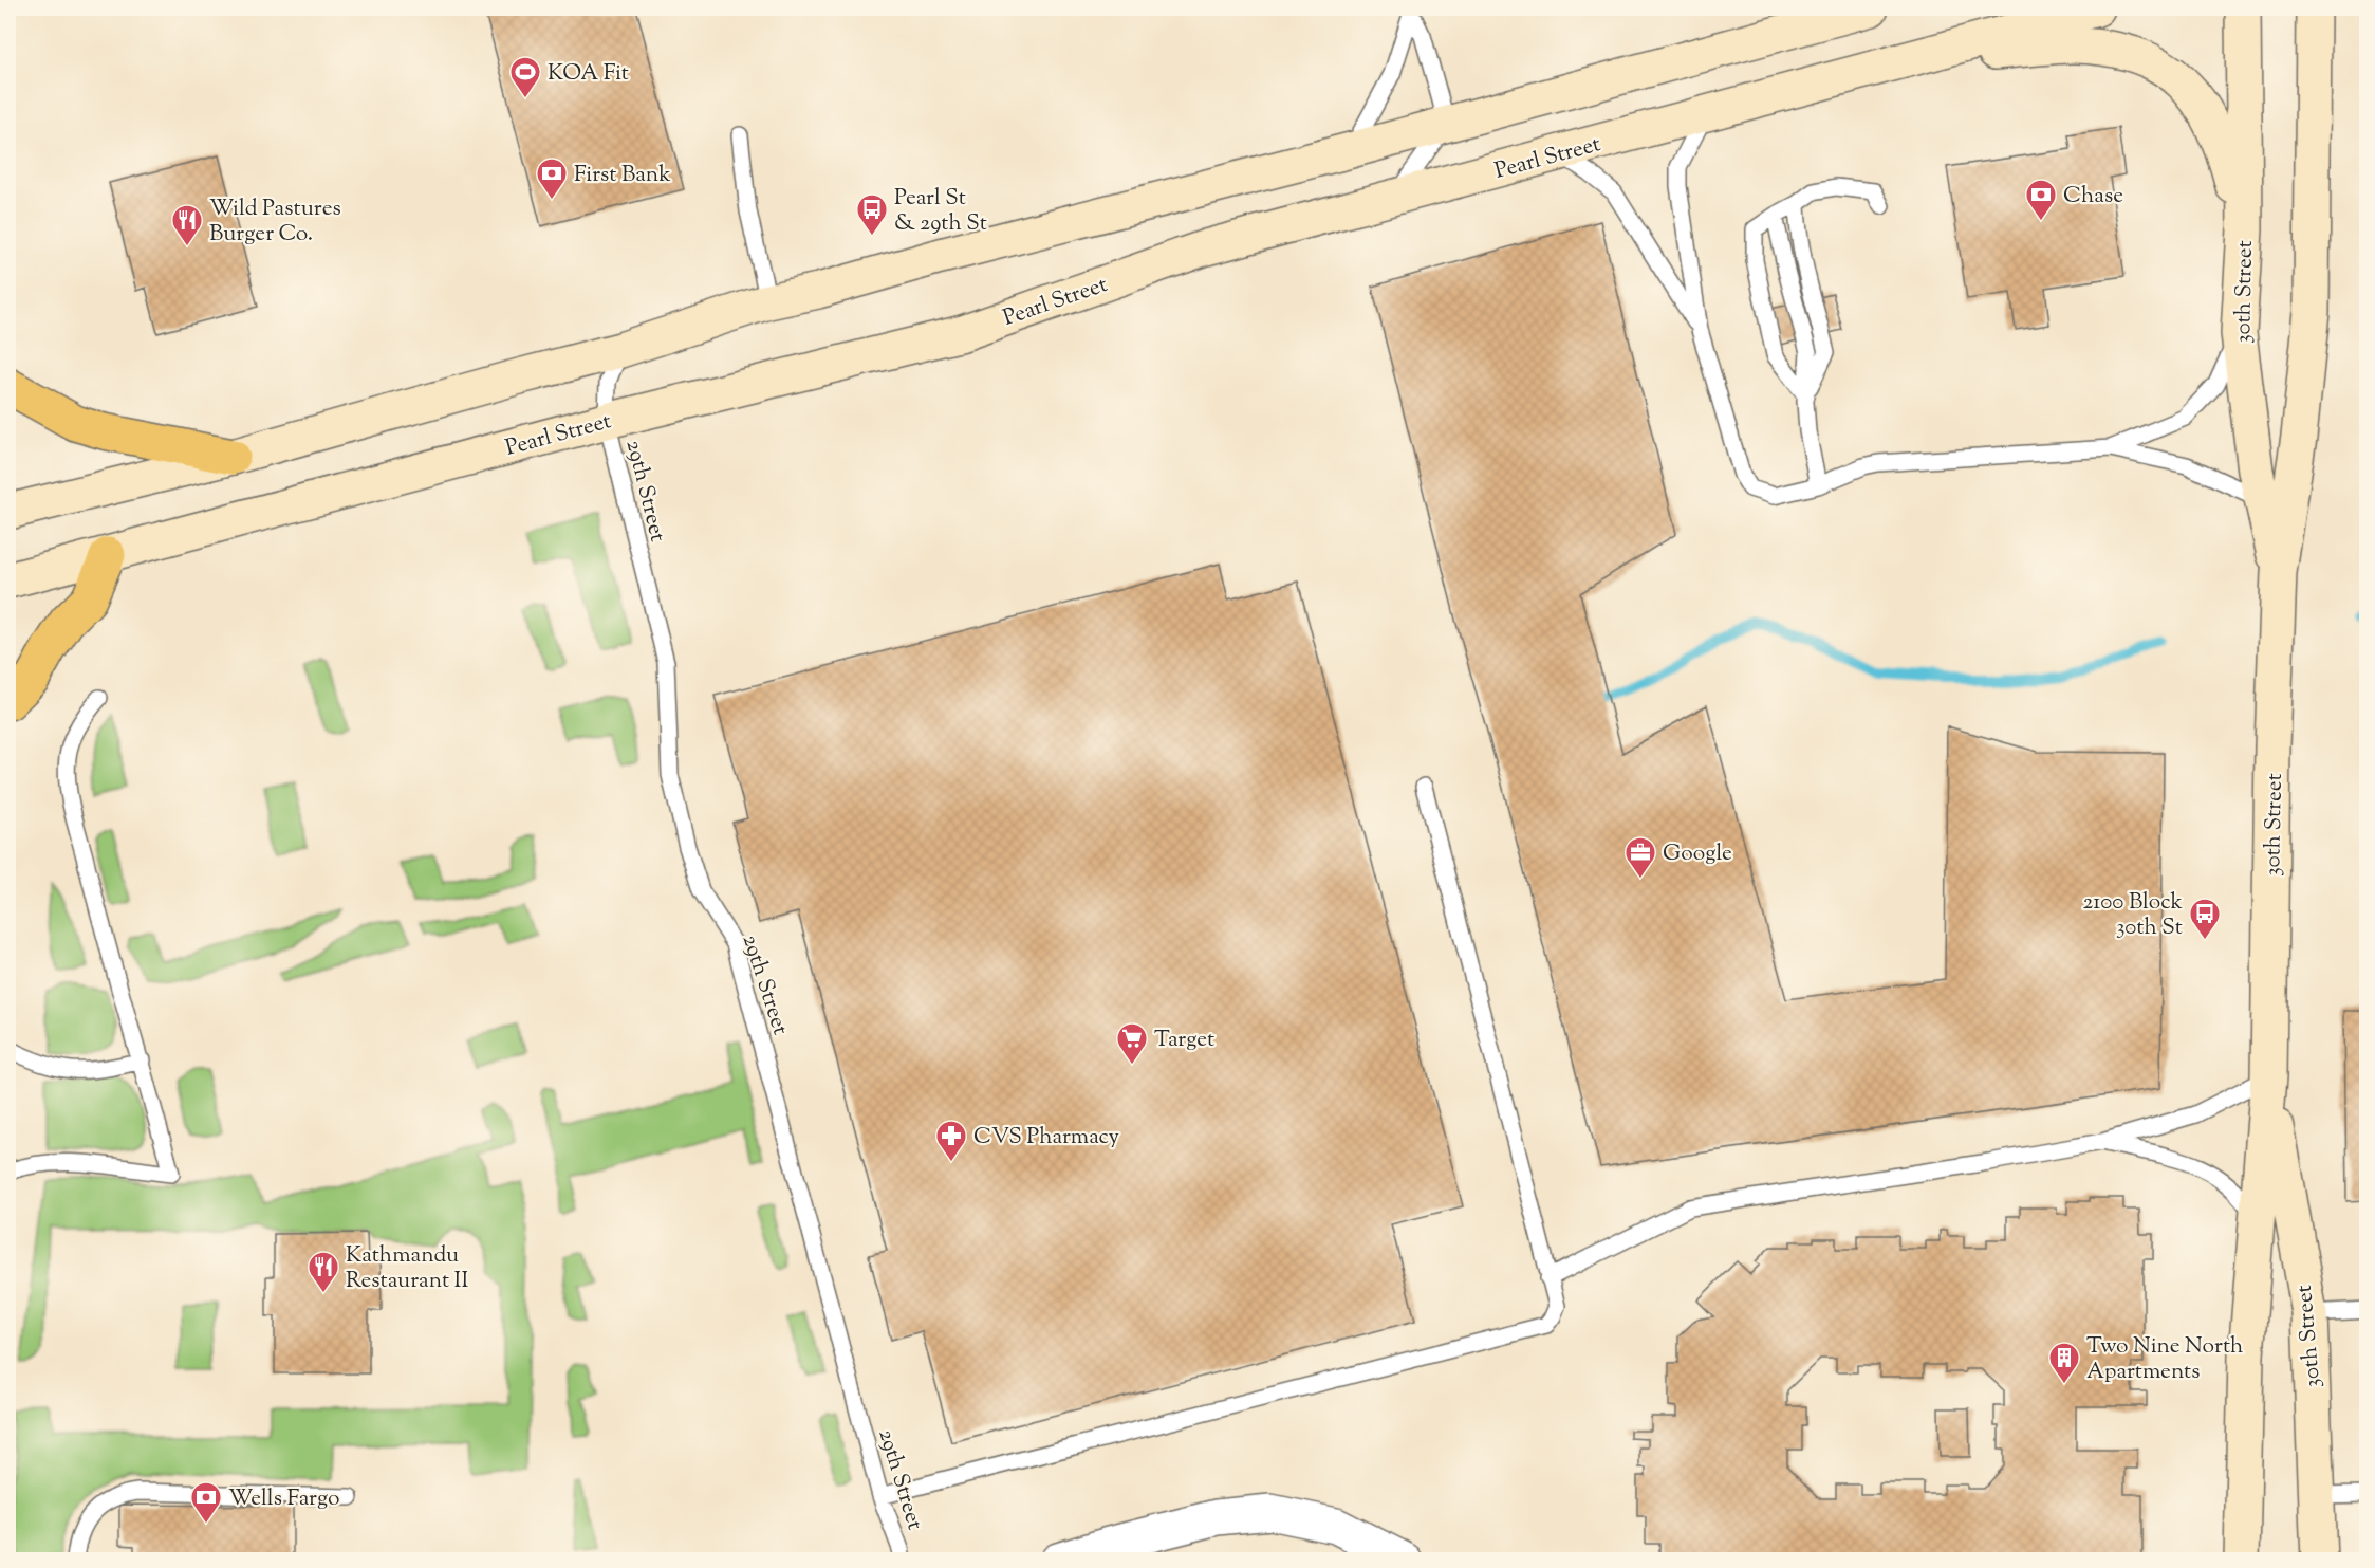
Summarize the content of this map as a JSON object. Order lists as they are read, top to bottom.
{
  "streets": {
    "main road": ["Pearl Street", "30th Street"],
    "lane": ["29th Street"]
  },
  "crossings": [
    ["Pearl Street", "29th Street"]
  ],
  "places": {
    "sports": ["KOA Fit"],
    "bank": ["First Bank", "Chase", "Wells Fargo"],
    "bus stop": ["Pearl St & 29th St", "2100 Block 30th St"],
    "restaurant": ["Wild Pastures Burger Co.", "Kathmandu Restaurant II"],
    "office": ["Google"],
    "supermarket": ["Target"],
    "pharmacy": ["CVS Pharmacy"],
    "building": ["Two Nine North Apartments"]
  }
}
